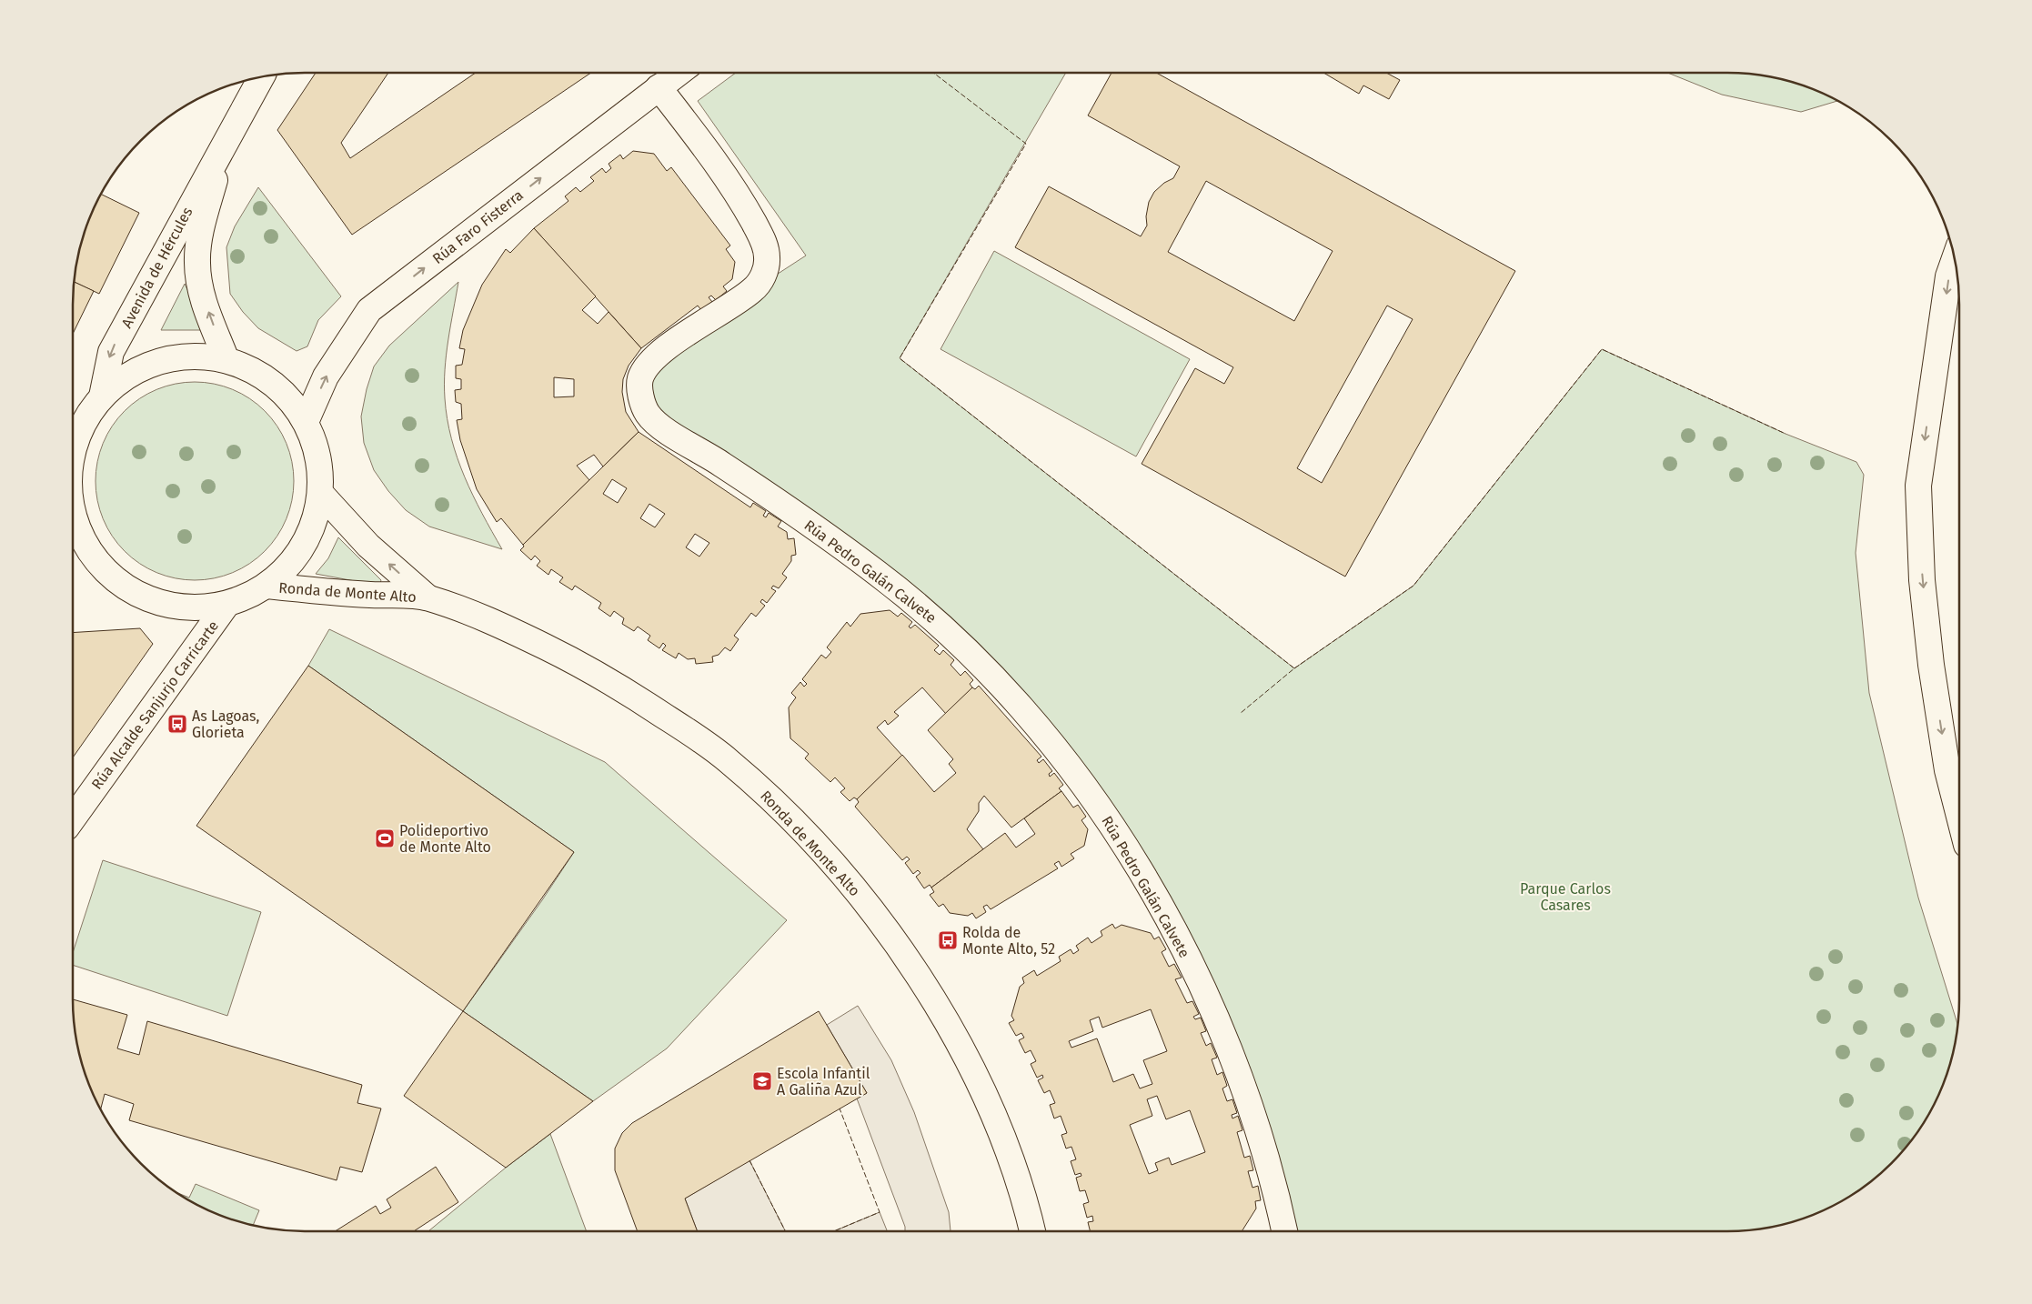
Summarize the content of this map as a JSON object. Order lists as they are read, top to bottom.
{
  "streets": {
    "street": [
      "Rúa Faro Fisterra",
      "Avenida de Hércules",
      "Rúa Pedro Galán Calvete",
      "Ronda de Monte Alto",
      "Rúa Alcalde Sanjurjo Carricarte"
    ]
  },
  "crossings": [
    ["Rúa Faro Fisterra", "Rúa Pedro Galán Calvete"]
  ],
  "one_way": ["Rúa Faro Fisterra"],
  "parks": ["Parque Carlos Casares"],
  "places": {
    "bus stop": ["As Lagoas, Glorieta", "Rolda de Monte Alto, 52"],
    "sports": ["Polideportivo de Monte Alto"],
    "school or university": ["Escola Infantil A Galiña Azul"]
  }
}
